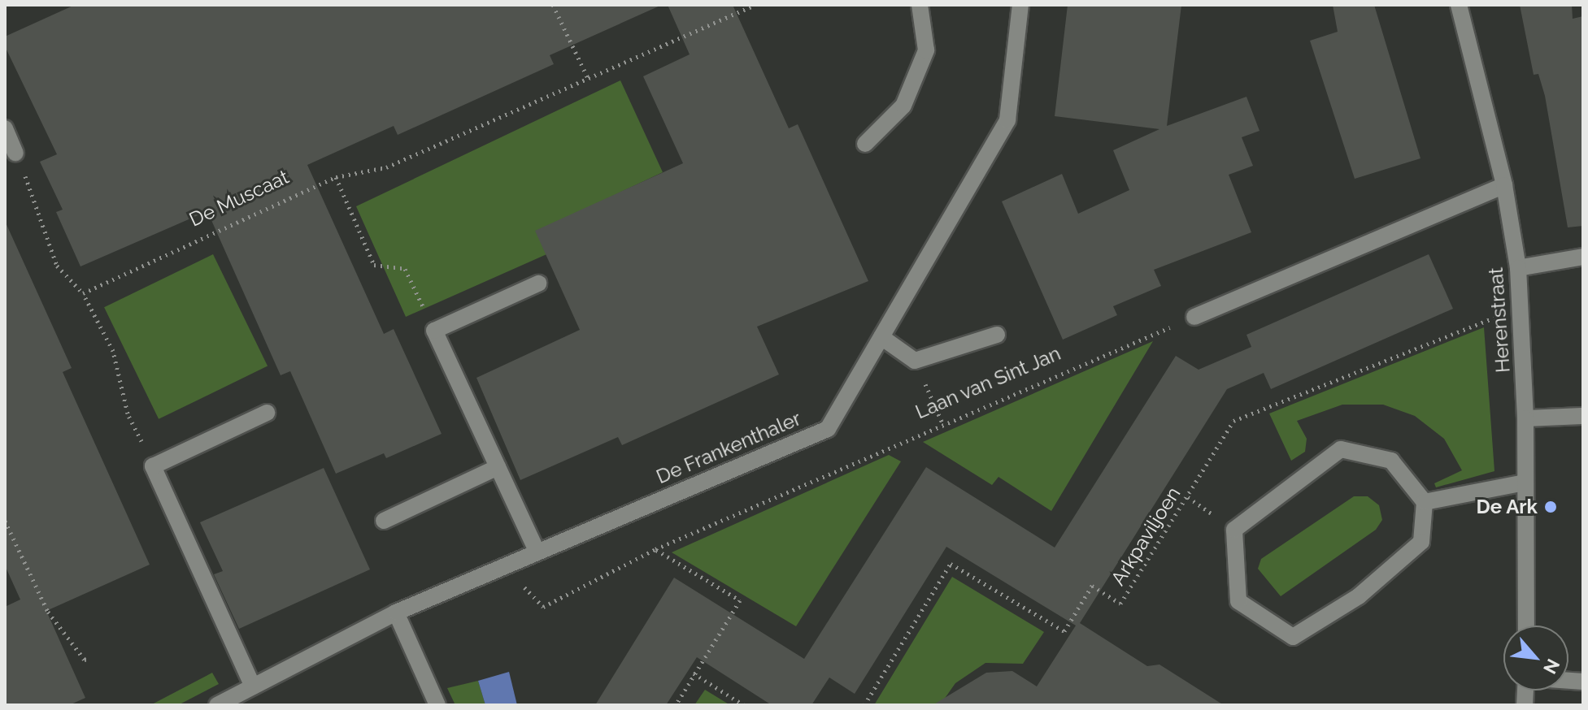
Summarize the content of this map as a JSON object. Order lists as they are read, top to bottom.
{
  "streets": {
    "street": ["Herenstraat", "De Frankenthaler"],
    "path": ["De Muscaat", "Laan van Sint Jan", "Arkpaviljoen"]
  },
  "crossings": [
    ["Herenstraat", "Arkpaviljoen"],
    ["Laan van Sint Jan", "De Frankenthaler"]
  ],
  "places": ["De Ark"],
  "north": "bottom right"
}
